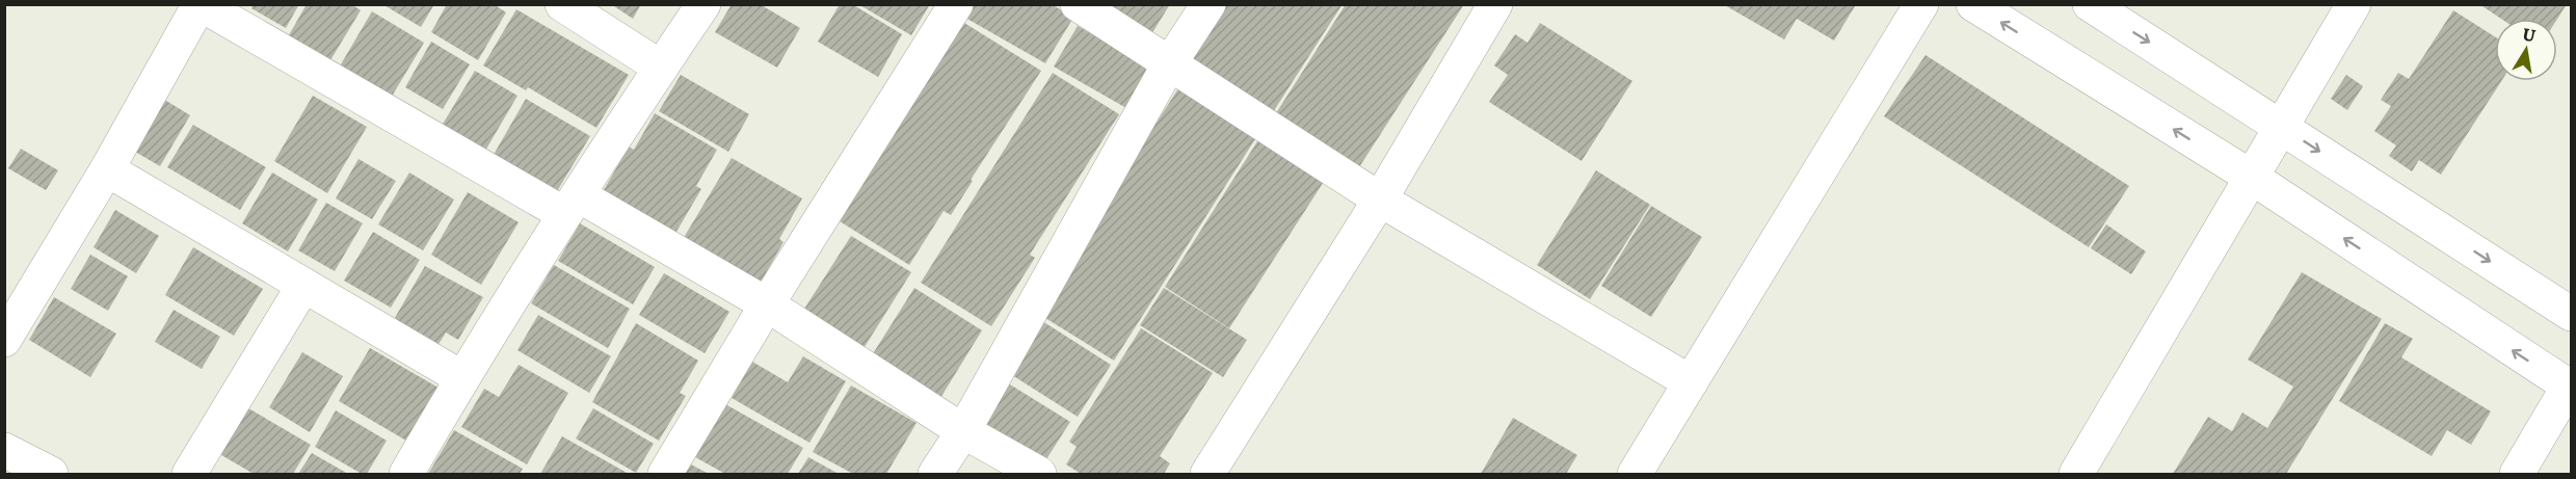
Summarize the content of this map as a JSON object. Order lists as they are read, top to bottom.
{
  "north": "top"
}
